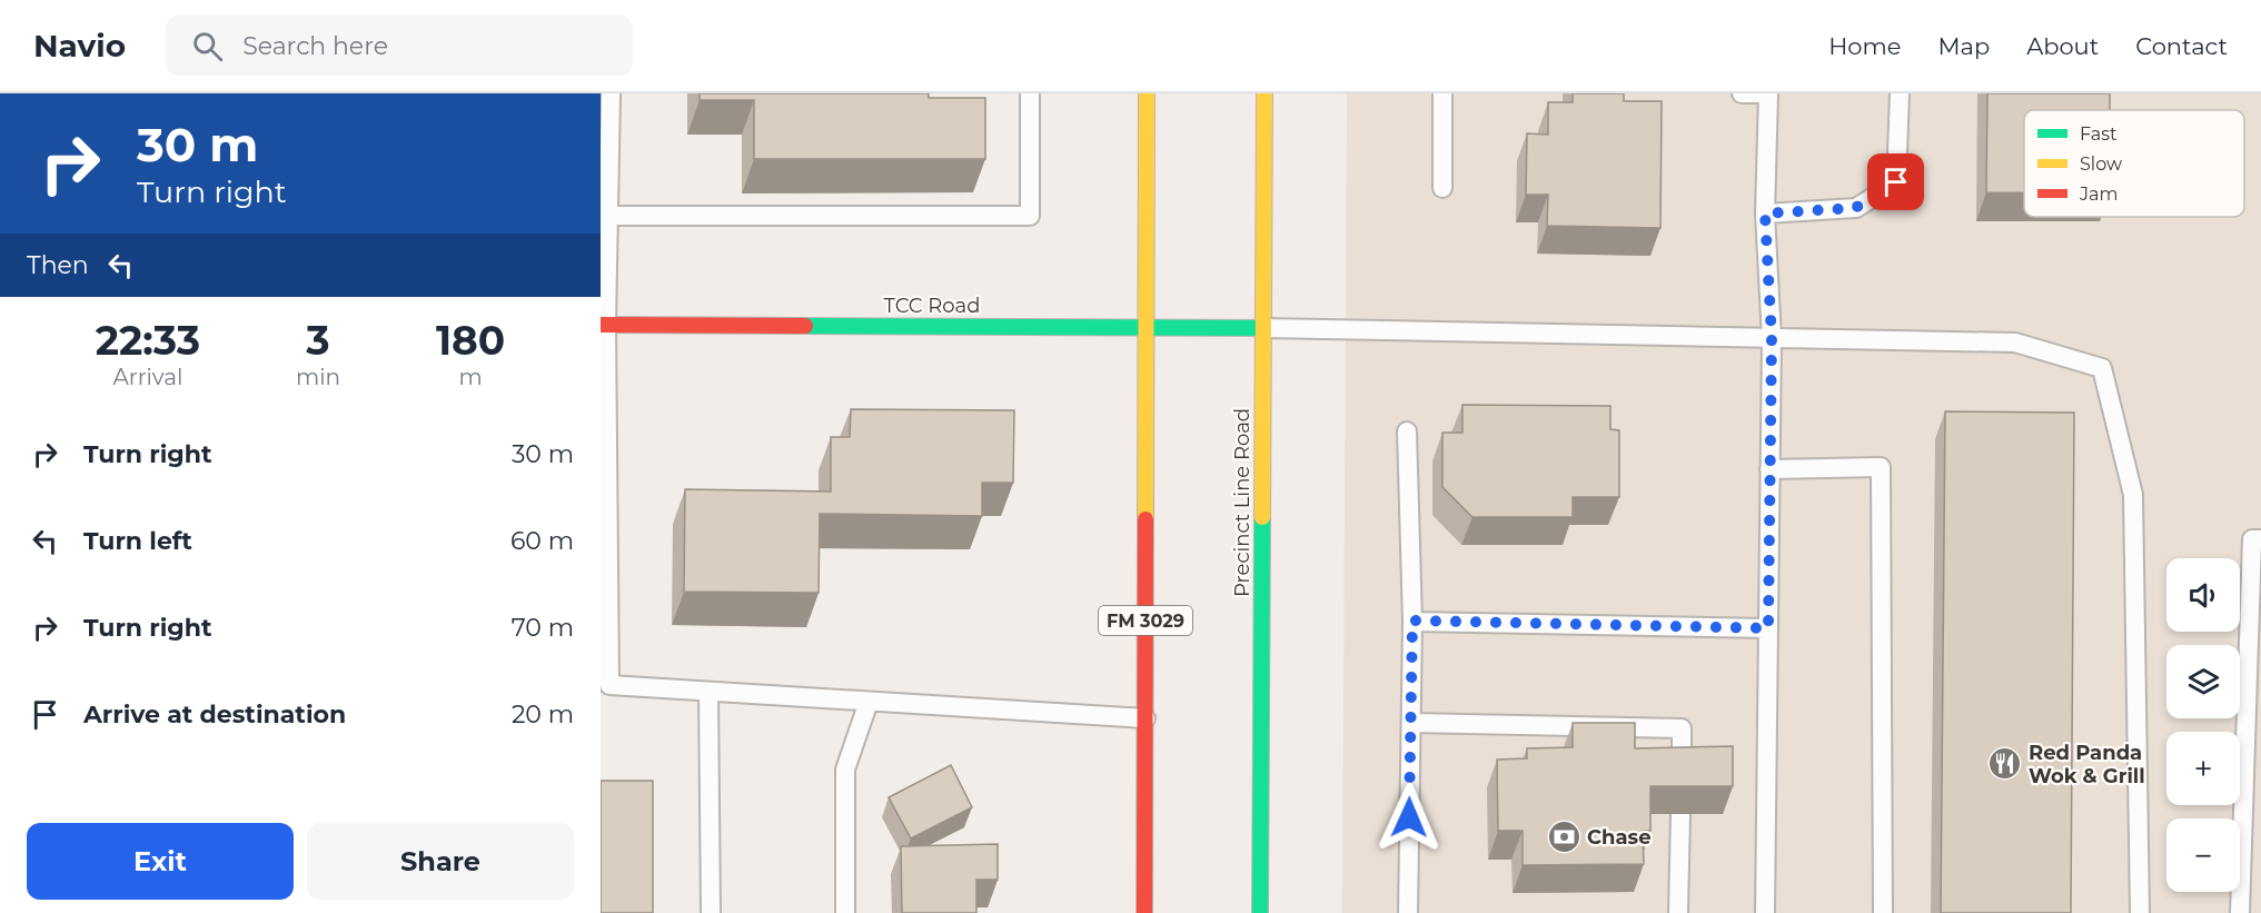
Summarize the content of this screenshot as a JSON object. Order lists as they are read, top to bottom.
{
  "streets": {
    "main road": ["TCC Road", "Precinct Line Road", "FM 3029"]
  },
  "crossings": [
    ["TCC Road", "Precinct Line Road"],
    ["TCC Road", "FM 3029"]
  ],
  "places": {
    "restaurant": ["Red Panda Wok & Grill"],
    "bank": ["Chase"]
  },
  "legend": ["Fast", "Slow", "Jam"],
  "page": {
    "header": "Navio",
    "search": "Search here",
    "nav": [
      "Home",
      "Map",
      "About",
      "Contact"
    ],
    "turn": ["30 m", "Turn right"],
    "then": "Then",
    "eta": [
      "22:33",
      "Arrival",
      "3",
      "min",
      "180",
      "m"
    ],
    "list": [
      {
        "name": "Turn right",
        "value": "30 m"
      },
      {
        "name": "Turn left",
        "value": "60 m"
      },
      {
        "name": "Turn right",
        "value": "70 m"
      },
      {
        "name": "Arrive at destination",
        "value": "20 m"
      }
    ],
    "map_buttons": ["+", "−"],
    "buttons": ["Exit", "Share"]
  }
}
